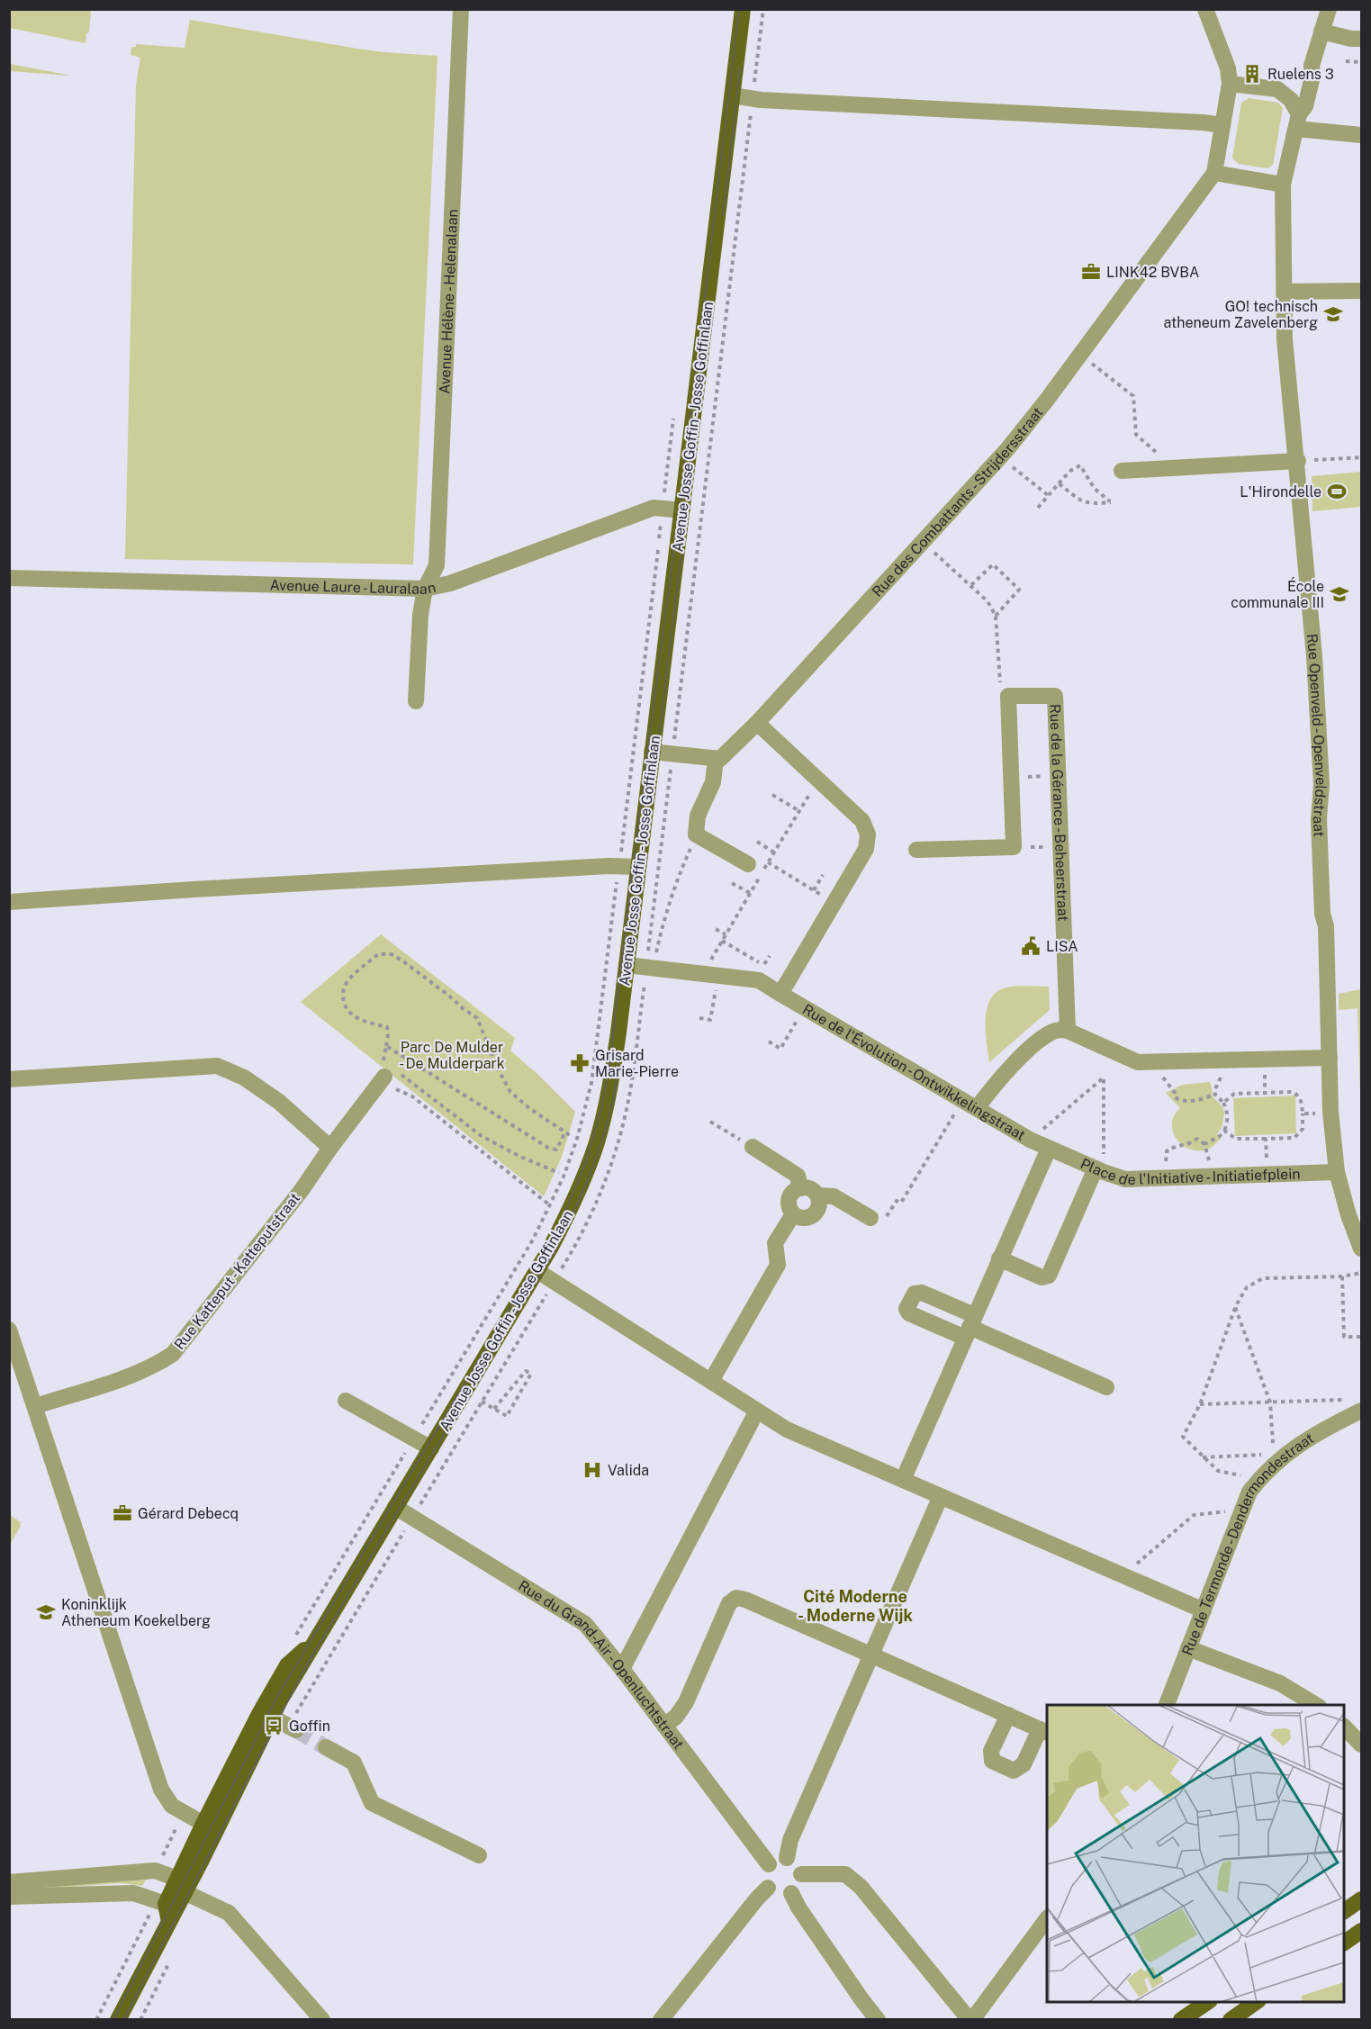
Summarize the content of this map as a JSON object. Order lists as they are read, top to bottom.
{
  "streets": {
    "main road": ["Avenue Josse Goffin - Josse Goffinlaan"],
    "street": [
      "Avenue Hélène - Helenalaan",
      "Rue des Combattants - Strijdersstraat",
      "Avenue Laure - Lauralaan",
      "Rue Openveld - Openveldstraat",
      "Rue de la Gérance - Beheerstraat",
      "Rue de l'Évolution - Ontwikkelingstraat",
      "Place de l'Initiative - Initiatiefplein",
      "Rue Katteput - Katteputstraat",
      "Rue de Termonde - Dendermondestraat",
      "Rue du Grand-Air - Openluchtstraat"
    ]
  },
  "crossings": [
    ["Avenue Hélène - Helenalaan", "Avenue Laure - Lauralaan"],
    ["Avenue Josse Goffin - Josse Goffinlaan", "Avenue Laure - Lauralaan"],
    ["Avenue Josse Goffin - Josse Goffinlaan", "Rue de l'Évolution - Ontwikkelingstraat"],
    ["Avenue Josse Goffin - Josse Goffinlaan", "Rue du Grand-Air - Openluchtstraat"],
    ["Rue Openveld - Openveldstraat", "Place de l'Initiative - Initiatiefplein"],
    ["Rue de l'Évolution - Ontwikkelingstraat", "Place de l'Initiative - Initiatiefplein"]
  ],
  "districts": ["Cité Moderne - Moderne Wijk"],
  "parks": ["Parc De Mulder - De Mulderpark"],
  "places": {
    "building": ["Ruelens 3"],
    "office": ["LINK42 BVBA", "Gérard Debecq"],
    "school or university": ["GO! technisch atheneum Zavelenberg", "École communale III", "Koninklijk Atheneum Koekelberg"],
    "sports": ["L'Hirondelle"],
    "public building": ["LISA"],
    "pharmacy": ["Grisard Marie-Pierre"],
    "hospital": ["Valida"],
    "bus stop": ["Goffin"]
  }
}
